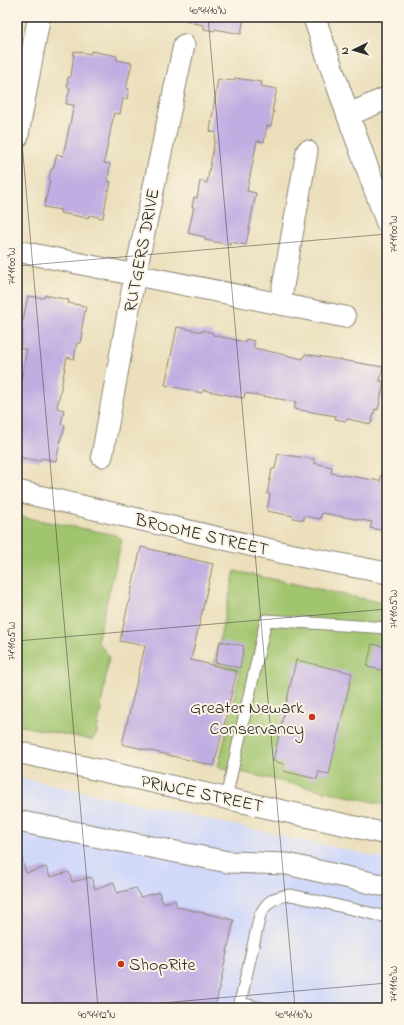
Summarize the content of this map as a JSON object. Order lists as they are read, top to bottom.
{
  "streets": {
    "street": ["RUTGERS DRIVE", "BROOME STREET", "PRINCE STREET"]
  },
  "places": ["Greater Newark Conservancy", "ShopRite"],
  "north": "left",
  "coordinates": [
    "40°44'10\"N",
    "74°11'00\"W",
    "74°11'05\"W",
    "74°11'10\"W",
    "40°44'12\"N"
  ]
}
